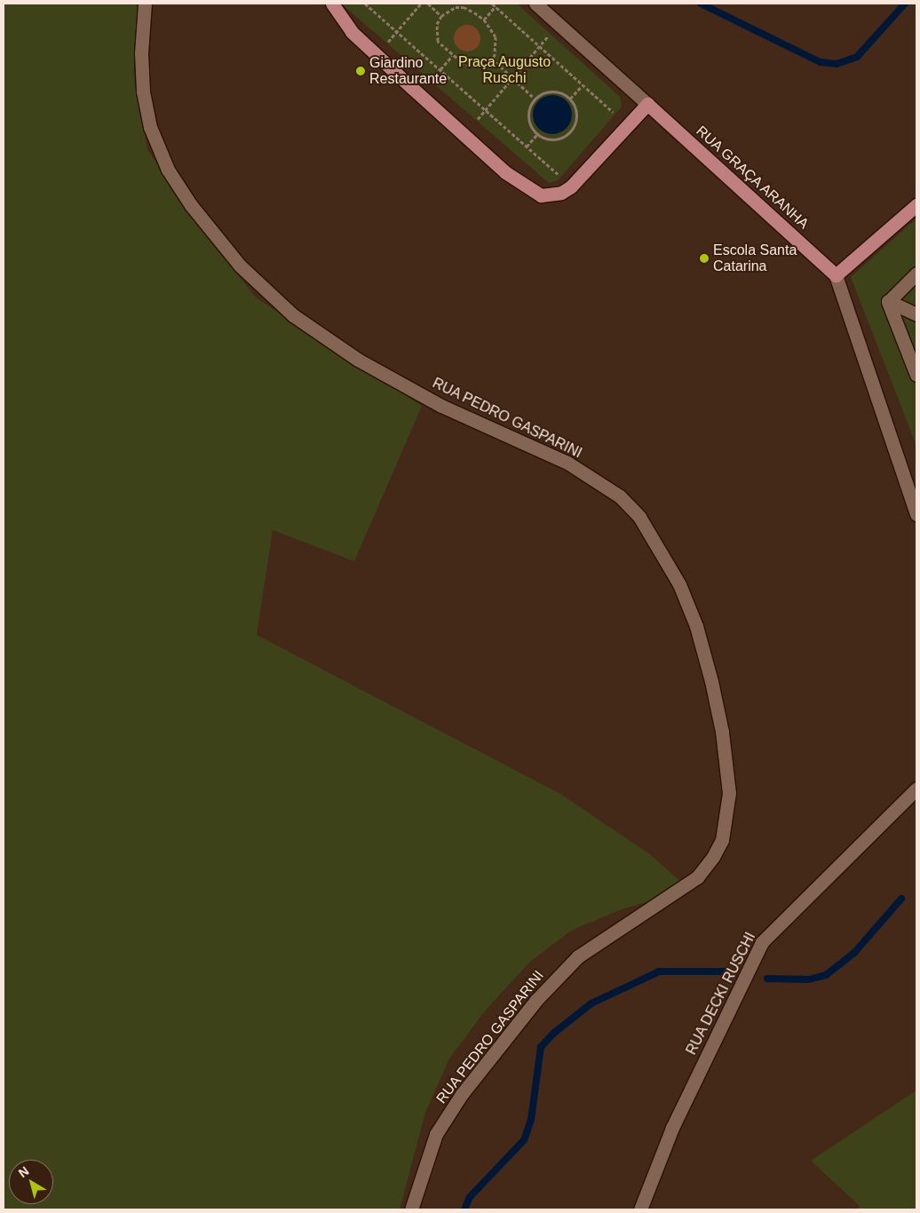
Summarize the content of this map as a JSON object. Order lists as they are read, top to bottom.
{
  "streets": {
    "main road": ["RUA GRAÇA ARANHA"],
    "street": ["RUA PEDRO GASPARINI", "RUA DECKI RUSCHI"]
  },
  "parks": ["Praça Augusto Ruschi"],
  "places": ["Giardino Restaurante", "Escola Santa Catarina"],
  "north": "top left"
}
